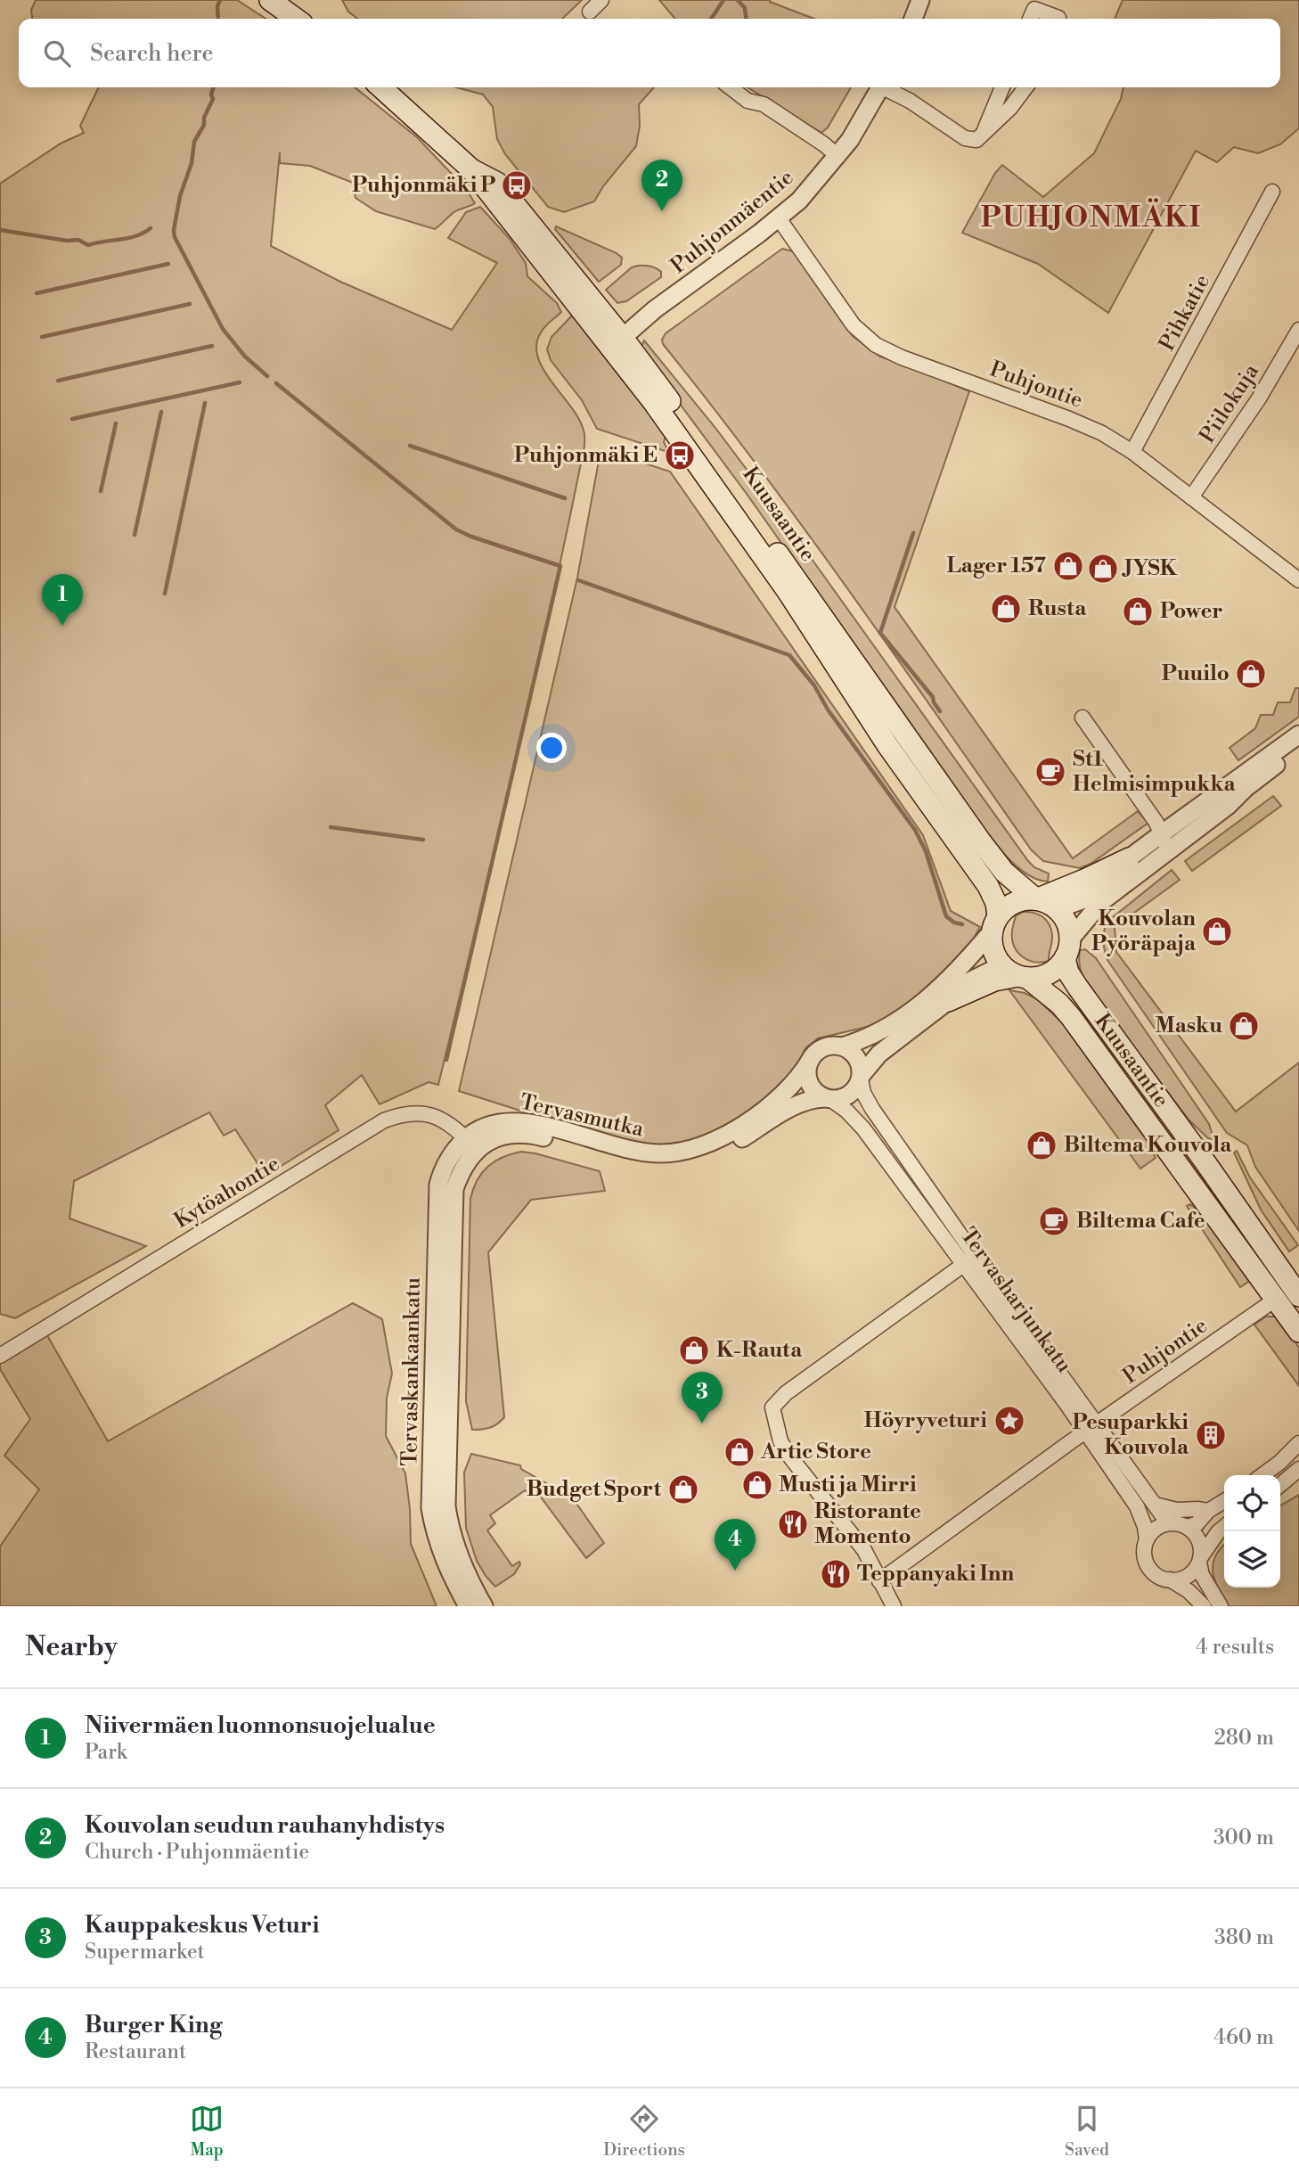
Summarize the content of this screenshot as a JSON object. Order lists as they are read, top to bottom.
{
  "streets": {
    "main road": ["Kuusaantie"],
    "street": [
      "Puhjonmäentie",
      "Pihkatie",
      "Puhjontie",
      "Piilokuja",
      "Tervasmutka",
      "Kytöahontie",
      "Tervasharjunkatu",
      "Tervaskankaankatu"
    ]
  },
  "crossings": [
    ["Puhjonmäentie", "Puhjontie"],
    ["Puhjonmäentie", "Kuusaantie"],
    ["Pihkatie", "Puhjontie"],
    ["Puhjontie", "Piilokuja"],
    ["Puhjontie", "Tervasharjunkatu"],
    ["Tervasmutka", "Kytöahontie"],
    ["Tervasmutka", "Tervasharjunkatu"],
    ["Tervasmutka", "Tervaskankaankatu"],
    ["Kytöahontie", "Tervaskankaankatu"]
  ],
  "districts": ["PUHJONMÄKI"],
  "places": {
    "bus stop": ["Puhjonmäki P", "Puhjonmäki E"],
    "shop": [
      "Lager 157",
      "JYSK",
      "Rusta",
      "Power",
      "Puuilo",
      "Kouvolan Pyöräpaja",
      "Masku",
      "Biltema Kouvola",
      "K-Rauta",
      "Artic Store",
      "Musti ja Mirri",
      "Budget Sport"
    ],
    "cafe": ["St1 Helmisimpukka", "Biltema Cafe"],
    "place": ["Höyryveturi"],
    "building": ["Pesuparkki Kouvola"],
    "restaurant": ["Ristorante Momento", "Teppanyaki Inn"]
  },
  "page": {
    "search": "Search here",
    "pins": [
      "2",
      "1",
      "3",
      "4"
    ],
    "heading": ["Nearby", "4 results"],
    "list": [
      {
        "mark": "1",
        "name": "Niivermäen luonnonsuojelualue",
        "note": "Park",
        "value": "280 m"
      },
      {
        "mark": "2",
        "name": "Kouvolan seudun rauhanyhdistys",
        "note": "Church · Puhjonmäentie",
        "value": "300 m"
      },
      {
        "mark": "3",
        "name": "Kauppakeskus Veturi",
        "note": "Supermarket",
        "value": "380 m"
      },
      {
        "mark": "4",
        "name": "Burger King",
        "note": "Restaurant",
        "value": "460 m"
      }
    ],
    "nav": ["Map", "Directions", "Saved"]
  }
}
